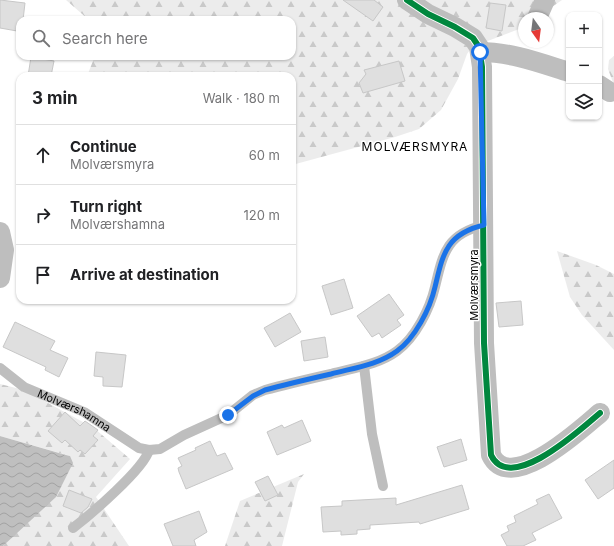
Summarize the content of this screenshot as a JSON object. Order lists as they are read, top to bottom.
{
  "streets": {
    "street": ["Molværsmyra"],
    "lane": ["Molværshamna"]
  },
  "districts": ["MOLVÆRSMYRA"],
  "north": "bottom",
  "page": {
    "map_buttons": ["+", "−"],
    "search": "Search here",
    "heading": ["3 min", "Walk · 180 m"],
    "list": [
      ["Continue", "Molværsmyra", "60 m"],
      ["Turn right", "Molværshamna", "120 m"],
      "Arrive at destination"
    ]
  }
}
